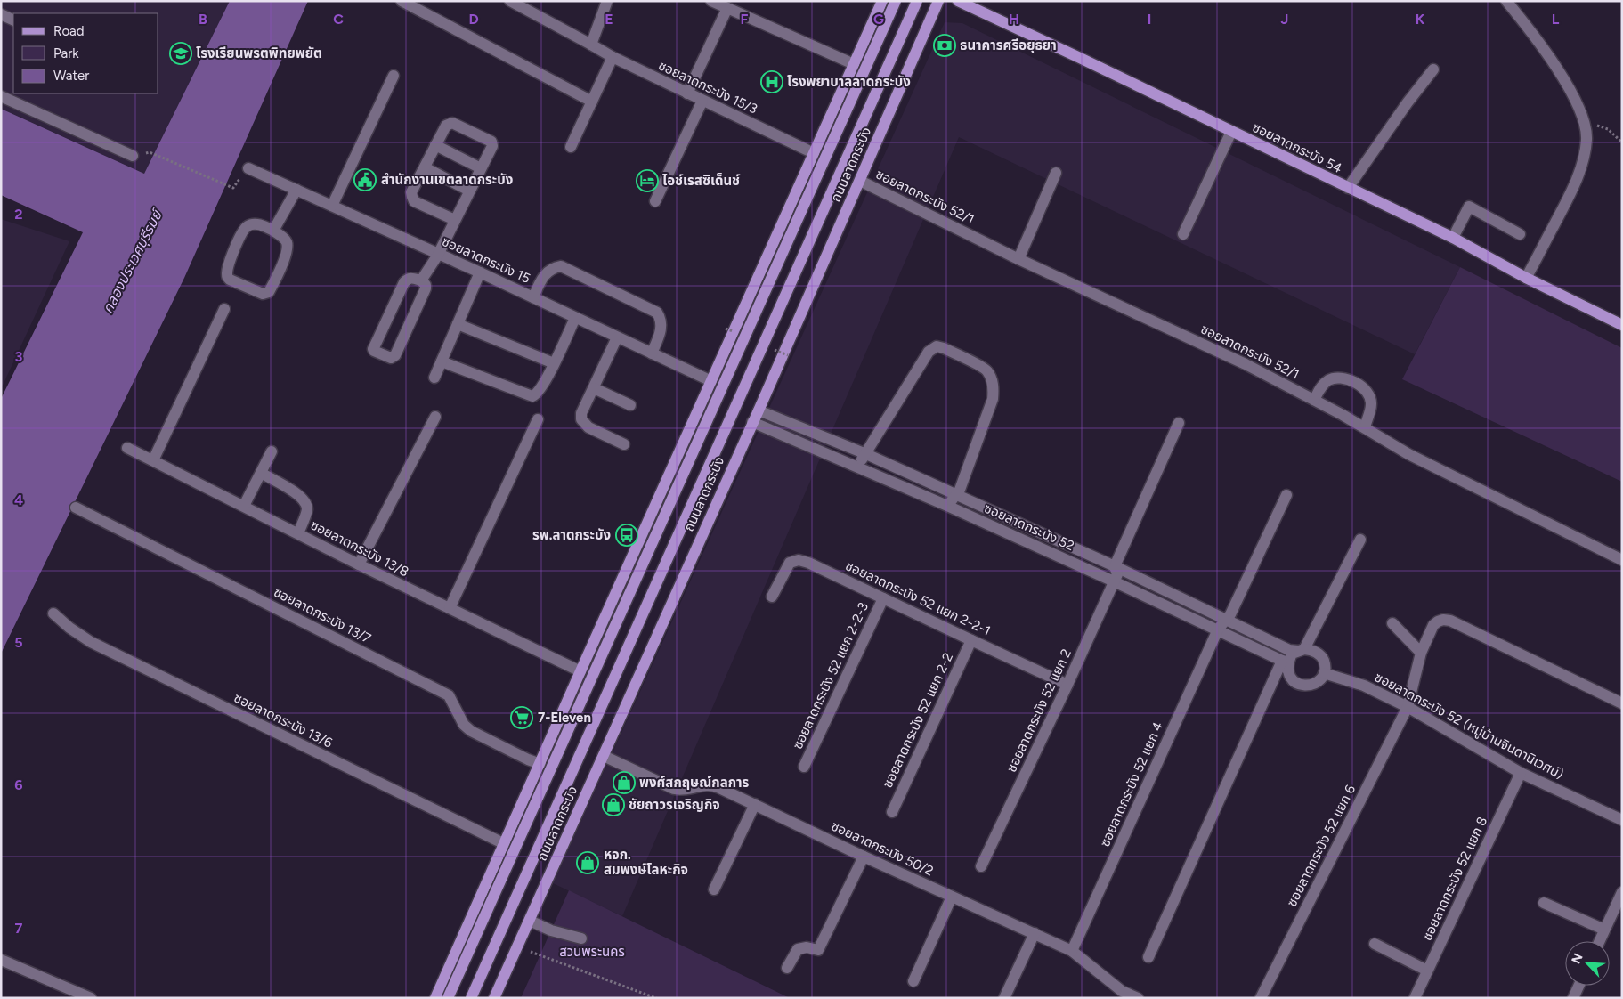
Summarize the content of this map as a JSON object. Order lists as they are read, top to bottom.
{
  "streets": {
    "main road": ["ซอยลาดกระบัง 54", "ถนนลาดกระบัง"],
    "street": [
      "ซอยลาดกระบัง 15/3",
      "ซอยลาดกระบัง 52/1",
      "ซอยลาดกระบัง 15",
      "ซอยลาดกระบัง 52",
      "ซอยลาดกระบัง 13/8",
      "ซอยลาดกระบัง 52 แยก 2-2-1",
      "ซอยลาดกระบัง 13/7",
      "ซอยลาดกระบัง 52 แยก 2-2-3",
      "ซอยลาดกระบัง 52 แยก 2",
      "ซอยลาดกระบัง 13/6",
      "ซอยลาดกระบัง 52 แยก 2-2",
      "ซอยลาดกระบัง 52 (หมู่บ้านจินดานิเวศน์)",
      "ซอยลาดกระบัง 52 แยก 4",
      "ซอยลาดกระบัง 52 แยก 6",
      "ซอยลาดกระบัง 50/2",
      "ซอยลาดกระบัง 52 แยก 8"
    ]
  },
  "crossings": [
    ["ถนนลาดกระบัง", "ซอยลาดกระบัง 52/1"],
    ["ถนนลาดกระบัง", "ซอยลาดกระบัง 52"],
    ["ถนนลาดกระบัง", "ซอยลาดกระบัง 50/2"],
    ["ซอยลาดกระบัง 52", "ซอยลาดกระบัง 52 แยก 2"],
    ["ซอยลาดกระบัง 52", "ซอยลาดกระบัง 52 (หมู่บ้านจินดานิเวศน์)"],
    ["ซอยลาดกระบัง 52", "ซอยลาดกระบัง 52 แยก 4"],
    ["ซอยลาดกระบัง 52 แยก 2-2-1", "ซอยลาดกระบัง 52 แยก 2-2-3"],
    ["ซอยลาดกระบัง 52 แยก 2-2-1", "ซอยลาดกระบัง 52 แยก 2"],
    ["ซอยลาดกระบัง 52 แยก 2-2-1", "ซอยลาดกระบัง 52 แยก 2-2"],
    ["ซอยลาดกระบัง 52 (หมู่บ้านจินดานิเวศน์)", "ซอยลาดกระบัง 52 แยก 6"],
    ["ซอยลาดกระบัง 52 (หมู่บ้านจินดานิเวศน์)", "ซอยลาดกระบัง 52 แยก 8"],
    ["ซอยลาดกระบัง 52 แยก 4", "ซอยลาดกระบัง 50/2"]
  ],
  "water": ["คลองประเวศบุรีรมย์"],
  "parks": ["สวนพระนคร"],
  "places": {
    "bank": ["ธนาคารศรีอยุธยา"],
    "school or university": ["โรงเรียนพรตพิทยพยัต"],
    "hospital": ["โรงพยาบาลลาดกระบัง"],
    "public building": ["สำนักงานเขตลาดกระบัง"],
    "hotel": ["ไอช์เรสซิเด็นช์"],
    "bus stop": ["รพ.ลาดกระบัง"],
    "supermarket": ["7-Eleven"],
    "shop": ["พงศ์สกฤษณ์กลการ", "ชัยถาวรเจริญกิจ", "หจก. สมพงษ์โลหะกิจ"]
  },
  "legend": ["Road", "Park", "Water"],
  "north": "top left",
  "grid": {
    "columns": [
      "B",
      "C",
      "D",
      "E",
      "F",
      "G",
      "H",
      "I",
      "J",
      "K",
      "L"
    ],
    "rows": [
      "2",
      "3",
      "4",
      "5",
      "6",
      "7"
    ]
  }
}
